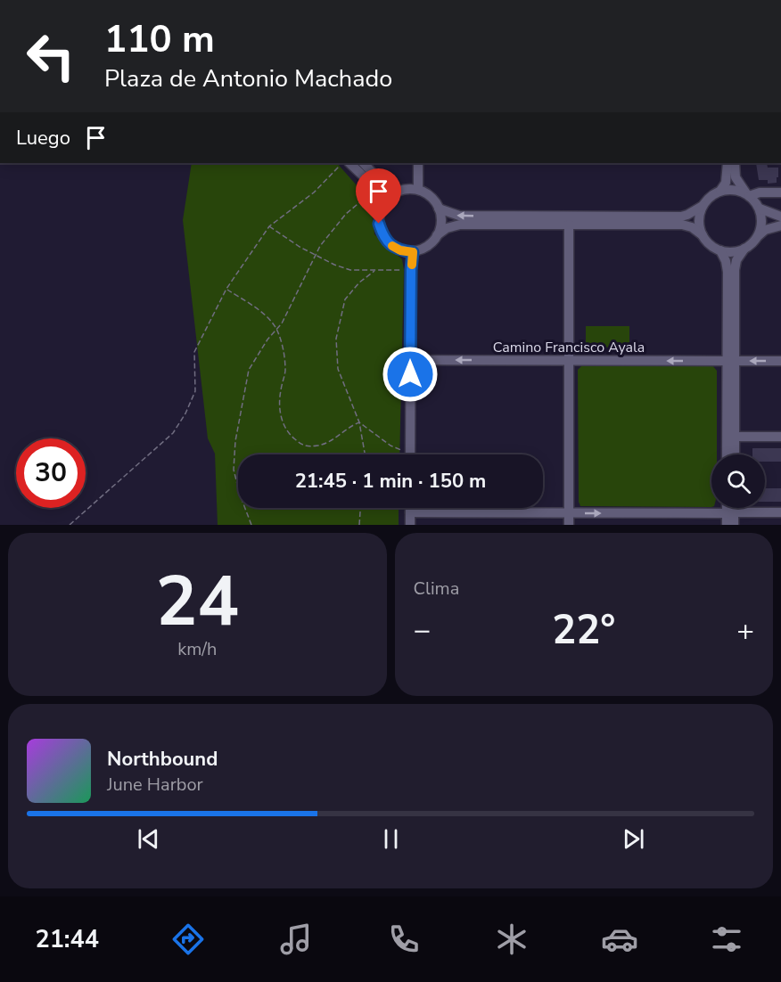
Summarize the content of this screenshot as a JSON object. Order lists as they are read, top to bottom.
{
  "streets": {
    "street": ["Camino Francisco Ayala"]
  },
  "one_way": ["Camino Francisco Ayala"],
  "page": {
    "turn": ["110 m", "Plaza de Antonio Machado"],
    "then": "Luego",
    "limit": "30",
    "trip": "21:45 · 1 min · 150 m",
    "tile": [
      ["24", "km/h"],
      "Clima"
    ],
    "heat": ["−", "22°", "+"],
    "song": ["Northbound", "June Harbor"],
    "tabs": "21:44"
  }
}
